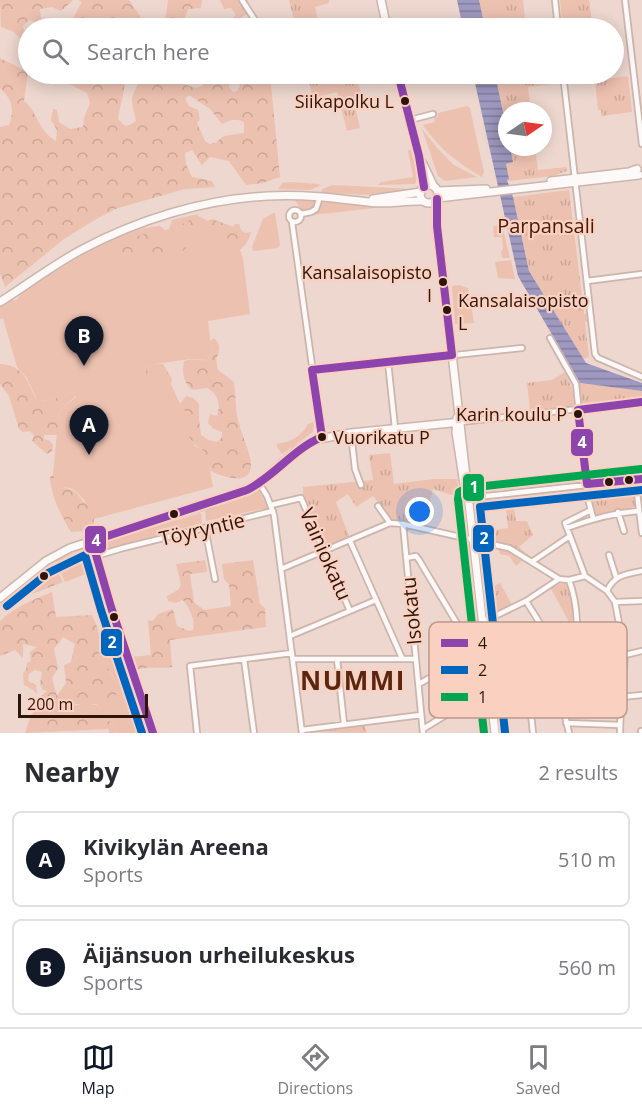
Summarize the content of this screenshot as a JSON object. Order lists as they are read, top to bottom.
{
  "streets": {
    "street": ["Töyryntie", "Vainiokatu", "Isokatu"]
  },
  "districts": ["NUMMI"],
  "parks": ["Parpansali"],
  "places": [
    "Siikapolku L",
    "Kansalaisopisto I",
    "Kansalaisopisto L",
    "Karin koulu P",
    "Vuorikatu P"
  ],
  "lines": ["transit line 4", "transit line 1", "transit line 2"],
  "legend": ["4", "2", "1"],
  "scale_bar": "200 m",
  "north": "right",
  "page": {
    "search": "Search here",
    "pins": ["B", "A"],
    "scale": "200 m",
    "heading": ["Nearby", "2 results"],
    "list": [
      {
        "mark": "A",
        "name": "Kivikylän Areena",
        "note": "Sports",
        "value": "510 m"
      },
      {
        "mark": "B",
        "name": "Äijänsuon urheilukeskus",
        "note": "Sports",
        "value": "560 m"
      }
    ],
    "nav": ["Map", "Directions", "Saved"]
  }
}
